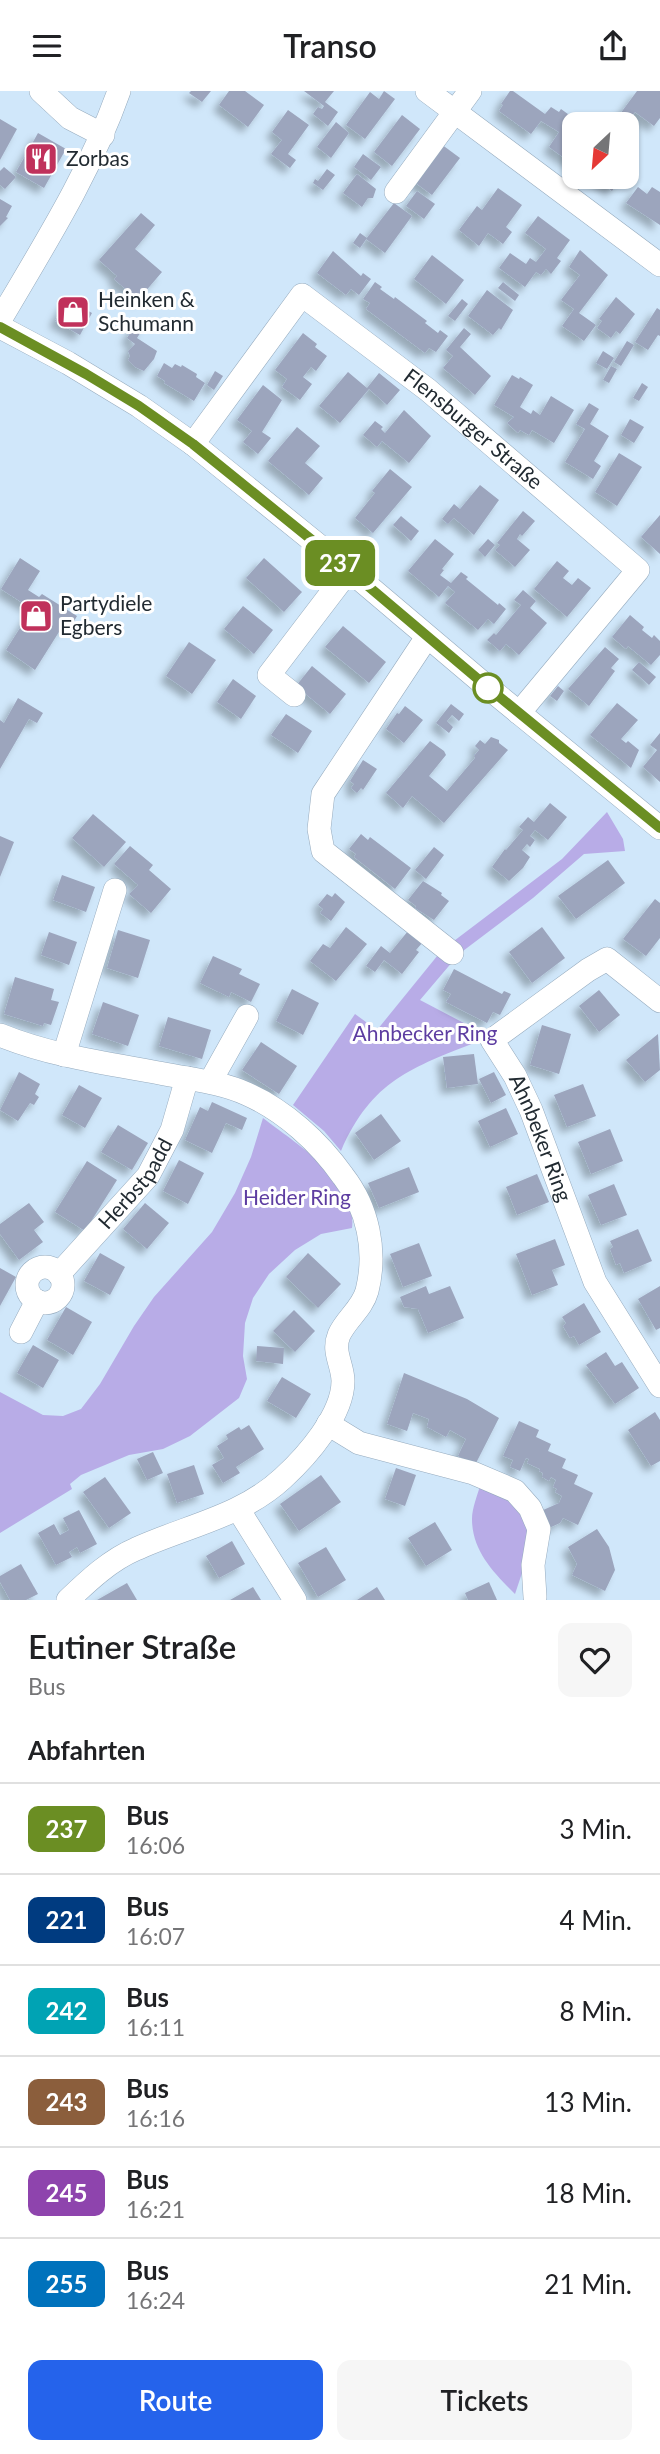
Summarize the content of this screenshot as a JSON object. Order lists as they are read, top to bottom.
{
  "streets": {
    "street": ["Flensburger Straße", "Ahnbeker Ring", "Herbstpadd"]
  },
  "parks": ["Ahnbecker Ring", "Heider Ring"],
  "places": {
    "restaurant": ["Zorbas"],
    "shop": ["Heinken & Schumann", "Partydiele Egbers"]
  },
  "lines": ["bus line 237"],
  "north": "bottom left",
  "page": {
    "header": "Transo",
    "on_map": "237",
    "heading": [
      ["Eutiner Straße", "Bus"],
      "Abfahrten"
    ],
    "list": [
      {
        "mark": "237",
        "name": "Bus",
        "note": "16:06",
        "value": "3 Min."
      },
      {
        "mark": "221",
        "name": "Bus",
        "note": "16:07",
        "value": "4 Min."
      },
      {
        "mark": "242",
        "name": "Bus",
        "note": "16:11",
        "value": "8 Min."
      },
      {
        "mark": "243",
        "name": "Bus",
        "note": "16:16",
        "value": "13 Min."
      },
      {
        "mark": "245",
        "name": "Bus",
        "note": "16:21",
        "value": "18 Min."
      },
      {
        "mark": "255",
        "name": "Bus",
        "note": "16:24",
        "value": "21 Min."
      }
    ],
    "buttons": ["Route", "Tickets"]
  }
}
